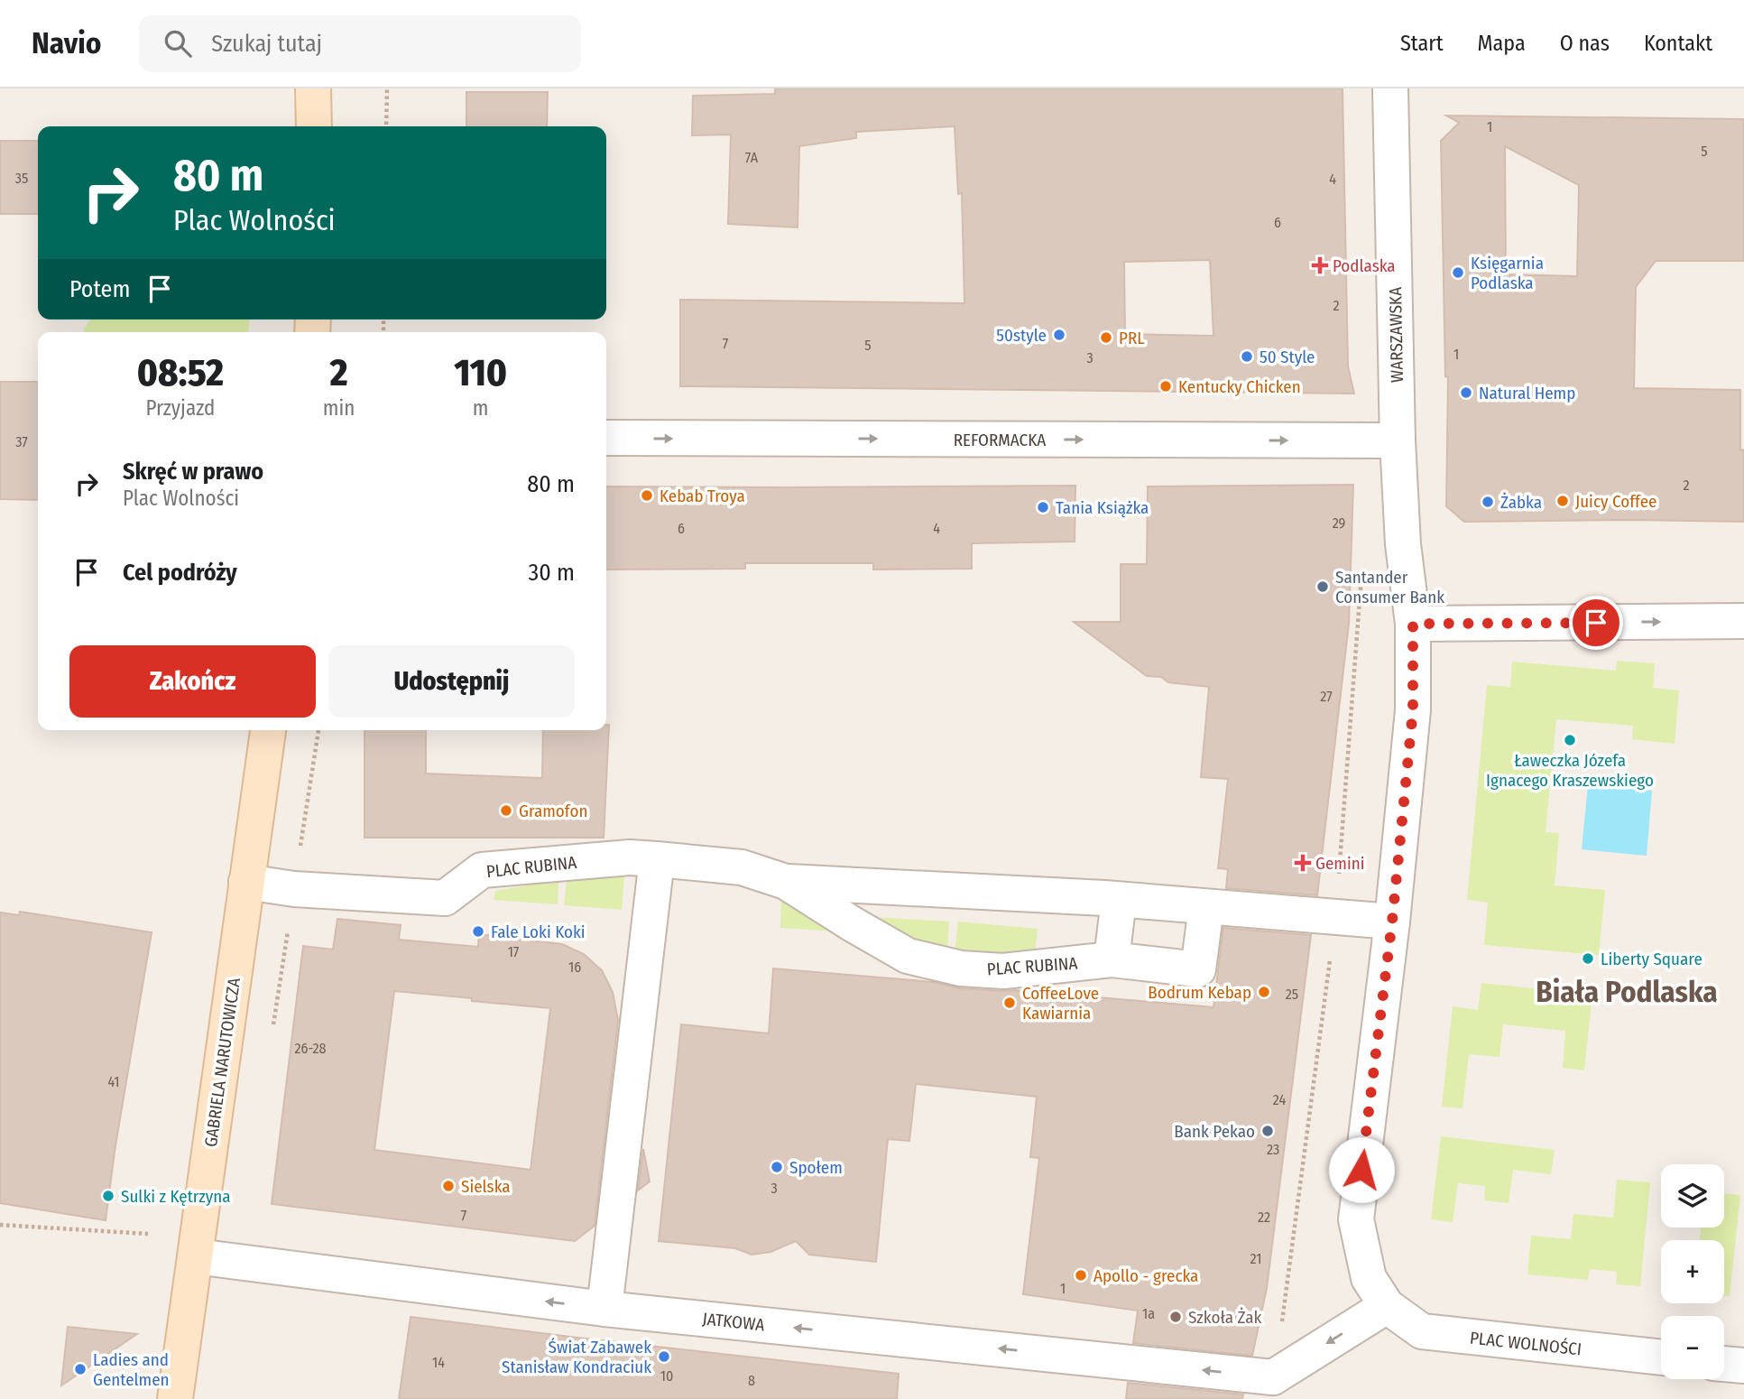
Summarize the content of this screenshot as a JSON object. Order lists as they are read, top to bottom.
{
  "streets": {
    "street": [
      "WARSZAWSKA",
      "REFORMACKA",
      "PLAC RUBINA",
      "GABRIELA NARUTOWICZA",
      "JATKOWA",
      "PLAC WOLNOŚCI"
    ]
  },
  "crossings": [
    ["WARSZAWSKA", "REFORMACKA"],
    ["WARSZAWSKA", "PLAC WOLNOŚCI"],
    ["PLAC RUBINA", "GABRIELA NARUTOWICZA"],
    ["PLAC RUBINA", "PLAC WOLNOŚCI"],
    ["GABRIELA NARUTOWICZA", "JATKOWA"]
  ],
  "one_way": ["REFORMACKA", "JATKOWA"],
  "districts": ["Biała Podlaska"],
  "places": {
    "health": ["Podlaska", "Gemini"],
    "other": [
      "Księgarnia Podlaska",
      "50style",
      "PRL",
      "50 Style",
      "Kentucky Chicken",
      "Natural Hemp",
      "Kebab Troya",
      "Juicy Coffee",
      "Żabka",
      "Tania Książka",
      "Santander Consumer Bank",
      "Ławeczka Józefa Ignacego Kraszewskiego",
      "Gramofon",
      "Fale Loki Koki",
      "Liberty Square",
      "Bodrum Kebap",
      "CoffeeLove Kawiarnia",
      "Bank Pekao",
      "Społem",
      "Sielska",
      "Sulki z Kętrzyna",
      "Apollo - grecka",
      "Szkoła Żak",
      "Świat Zabawek Stanisław Kondraciuk",
      "Ladies and Gentelmen"
    ]
  },
  "house_numbers": [
    "1",
    "5",
    "7A",
    "35",
    "4",
    "6",
    "2",
    "7",
    "5",
    "1",
    "3",
    "37",
    "2",
    "29",
    "6",
    "4",
    "27",
    "17",
    "16",
    "25",
    "26-28",
    "41",
    "24",
    "23",
    "3",
    "7",
    "22",
    "21",
    "1",
    "1a",
    "14",
    "10",
    "8"
  ],
  "page": {
    "header": "Navio",
    "search": "Szukaj tutaj",
    "nav": [
      "Start",
      "Mapa",
      "O nas",
      "Kontakt"
    ],
    "turn": ["80 m", "Plac Wolności"],
    "then": "Potem",
    "eta": [
      "08:52",
      "Przyjazd",
      "2",
      "min",
      "110",
      "m"
    ],
    "list": [
      {
        "name": "Skręć w prawo",
        "note": "Plac Wolności",
        "value": "80 m"
      },
      {
        "name": "Cel podróży",
        "value": "30 m"
      }
    ],
    "buttons": ["Zakończ", "Udostępnij"],
    "map_buttons": ["+", "−"]
  }
}
